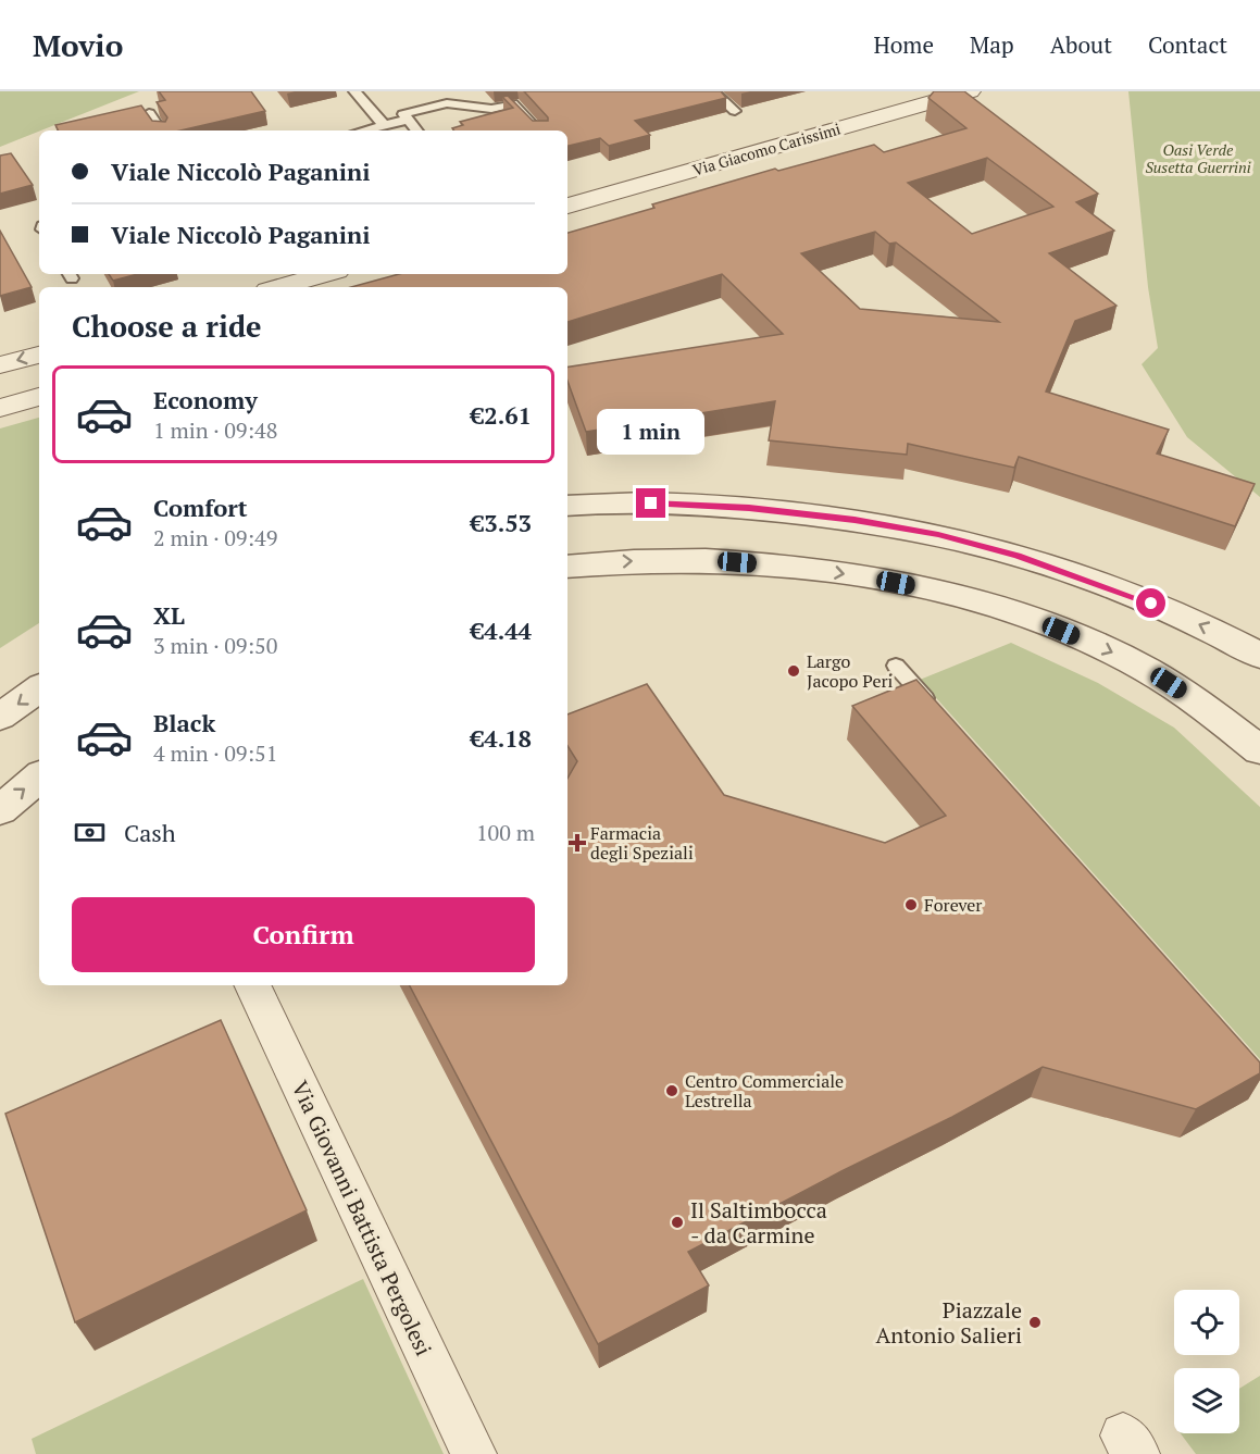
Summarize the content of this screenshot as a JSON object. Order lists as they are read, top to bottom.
{
  "streets": {
    "street": ["Via Giacomo Carissimi", "Via Giovanni Battista Pergolesi"]
  },
  "parks": ["Oasi Verde Susetta Guerrini"],
  "places": {
    "other": [
      "Largo Jacopo Peri",
      "Forever",
      "Centro Commerciale Lestrella",
      "Il Saltimbocca - da Carmine",
      "Piazzale Antonio Salieri"
    ],
    "health": ["Farmacia degli Speziali"]
  },
  "page": {
    "header": "Movio",
    "nav": [
      "Home",
      "Map",
      "About",
      "Contact"
    ],
    "banner": ["Viale Niccolò Paganini", "Viale Niccolò Paganini"],
    "heading": "Choose a ride",
    "list": [
      {
        "name": "Economy",
        "note": "1 min · 09:48",
        "value": "€2.61"
      },
      {
        "name": "Comfort",
        "note": "2 min · 09:49",
        "value": "€3.53"
      },
      {
        "name": "XL",
        "note": "3 min · 09:50",
        "value": "€4.44"
      },
      {
        "name": "Black",
        "note": "4 min · 09:51",
        "value": "€4.18"
      }
    ],
    "bubble": "1 min",
    "pay": ["Cash", "100 m"],
    "buttons": "Confirm"
  }
}
